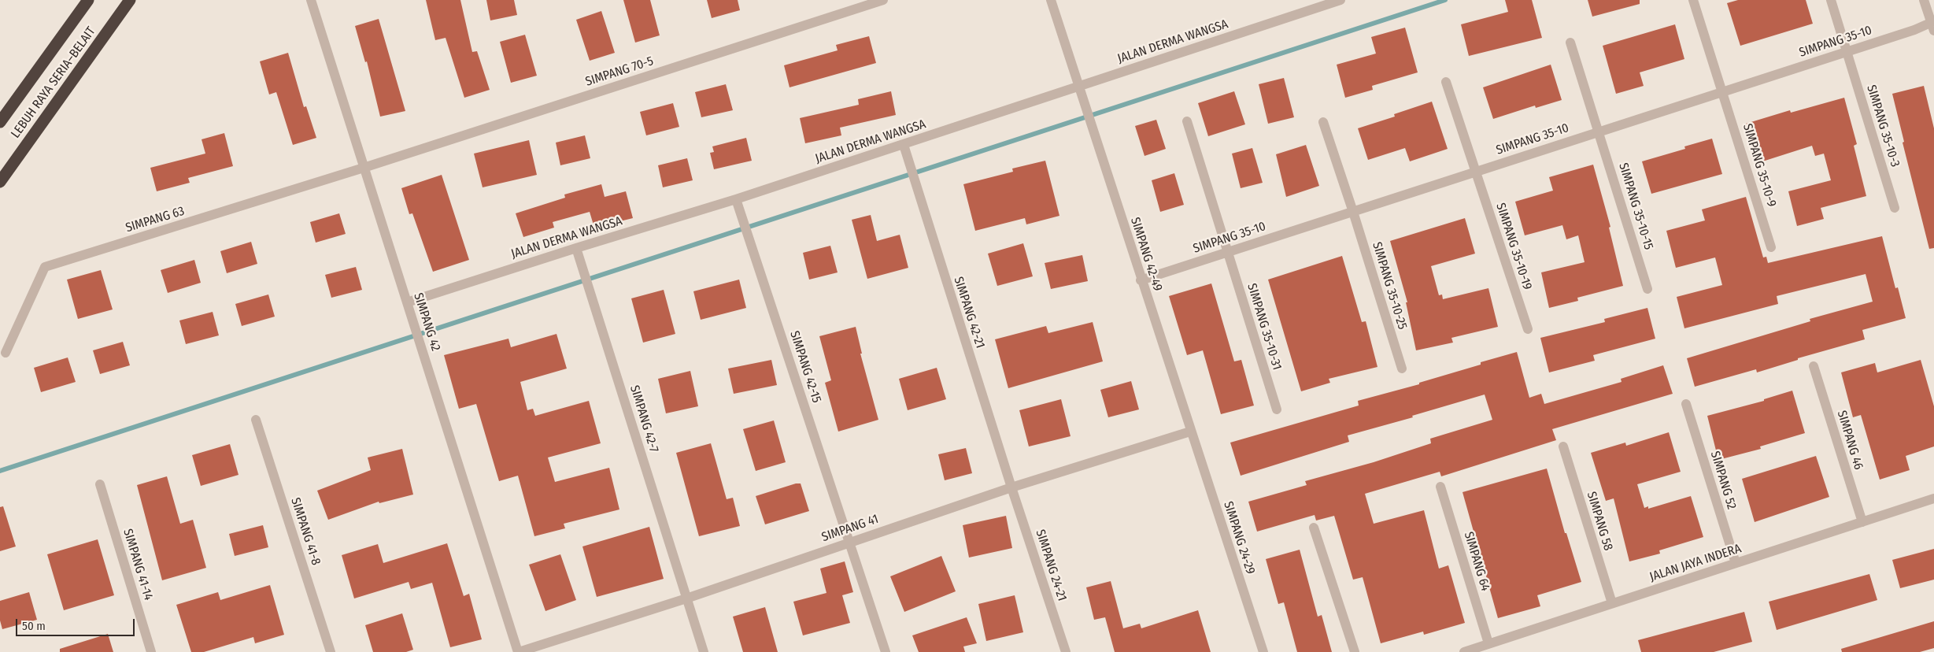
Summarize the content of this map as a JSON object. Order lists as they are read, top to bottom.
{
  "streets": {
    "highway": ["LEBUH RAYA SERIA–BELAIT"],
    "street": [
      "JALAN DERMA WANGSA",
      "SIMPANG 35-10",
      "SIMPANG 70-5",
      "SIMPANG 35-10-3",
      "SIMPANG 35-10-9",
      "SIMPANG 35-10-15",
      "SIMPANG 63",
      "SIMPANG 35-10-19",
      "SIMPANG 42-49",
      "SIMPANG 35-10-25",
      "SIMPANG 42-21",
      "SIMPANG 42",
      "SIMPANG 35-10-31",
      "SIMPANG 42-15",
      "SIMPANG 42-7",
      "SIMPANG 46",
      "SIMPANG 52",
      "SIMPANG 58",
      "SIMPANG 41",
      "SIMPANG 41-8",
      "SIMPANG 24-29",
      "SIMPANG 64",
      "JALAN JAYA INDERA",
      "SIMPANG 41-14",
      "SIMPANG 24-21"
    ]
  },
  "crossings": [
    ["JALAN DERMA WANGSA", "SIMPANG 42-49"],
    ["JALAN DERMA WANGSA", "SIMPANG 42-21"],
    ["JALAN DERMA WANGSA", "SIMPANG 42"],
    ["JALAN DERMA WANGSA", "SIMPANG 42-15"],
    ["JALAN DERMA WANGSA", "SIMPANG 42-7"],
    ["SIMPANG 35-10", "SIMPANG 35-10-3"],
    ["SIMPANG 35-10", "SIMPANG 35-10-9"],
    ["SIMPANG 35-10", "SIMPANG 35-10-15"],
    ["SIMPANG 35-10", "SIMPANG 35-10-19"],
    ["SIMPANG 35-10", "SIMPANG 42-49"],
    ["SIMPANG 35-10", "SIMPANG 35-10-25"],
    ["SIMPANG 35-10", "SIMPANG 35-10-31"],
    ["SIMPANG 70-5", "SIMPANG 63"],
    ["SIMPANG 70-5", "SIMPANG 42"],
    ["SIMPANG 63", "SIMPANG 42"],
    ["SIMPANG 42-49", "SIMPANG 41"],
    ["SIMPANG 42-49", "SIMPANG 24-29"],
    ["SIMPANG 42-21", "SIMPANG 41"],
    ["SIMPANG 42-21", "SIMPANG 24-21"],
    ["SIMPANG 42", "SIMPANG 41"],
    ["SIMPANG 42-15", "SIMPANG 41"],
    ["SIMPANG 42-7", "SIMPANG 41"],
    ["SIMPANG 46", "JALAN JAYA INDERA"],
    ["SIMPANG 52", "JALAN JAYA INDERA"],
    ["SIMPANG 58", "JALAN JAYA INDERA"],
    ["SIMPANG 41", "SIMPANG 24-29"],
    ["SIMPANG 41", "SIMPANG 24-21"],
    ["SIMPANG 64", "JALAN JAYA INDERA"]
  ],
  "scale_bar": "50 m"
}
